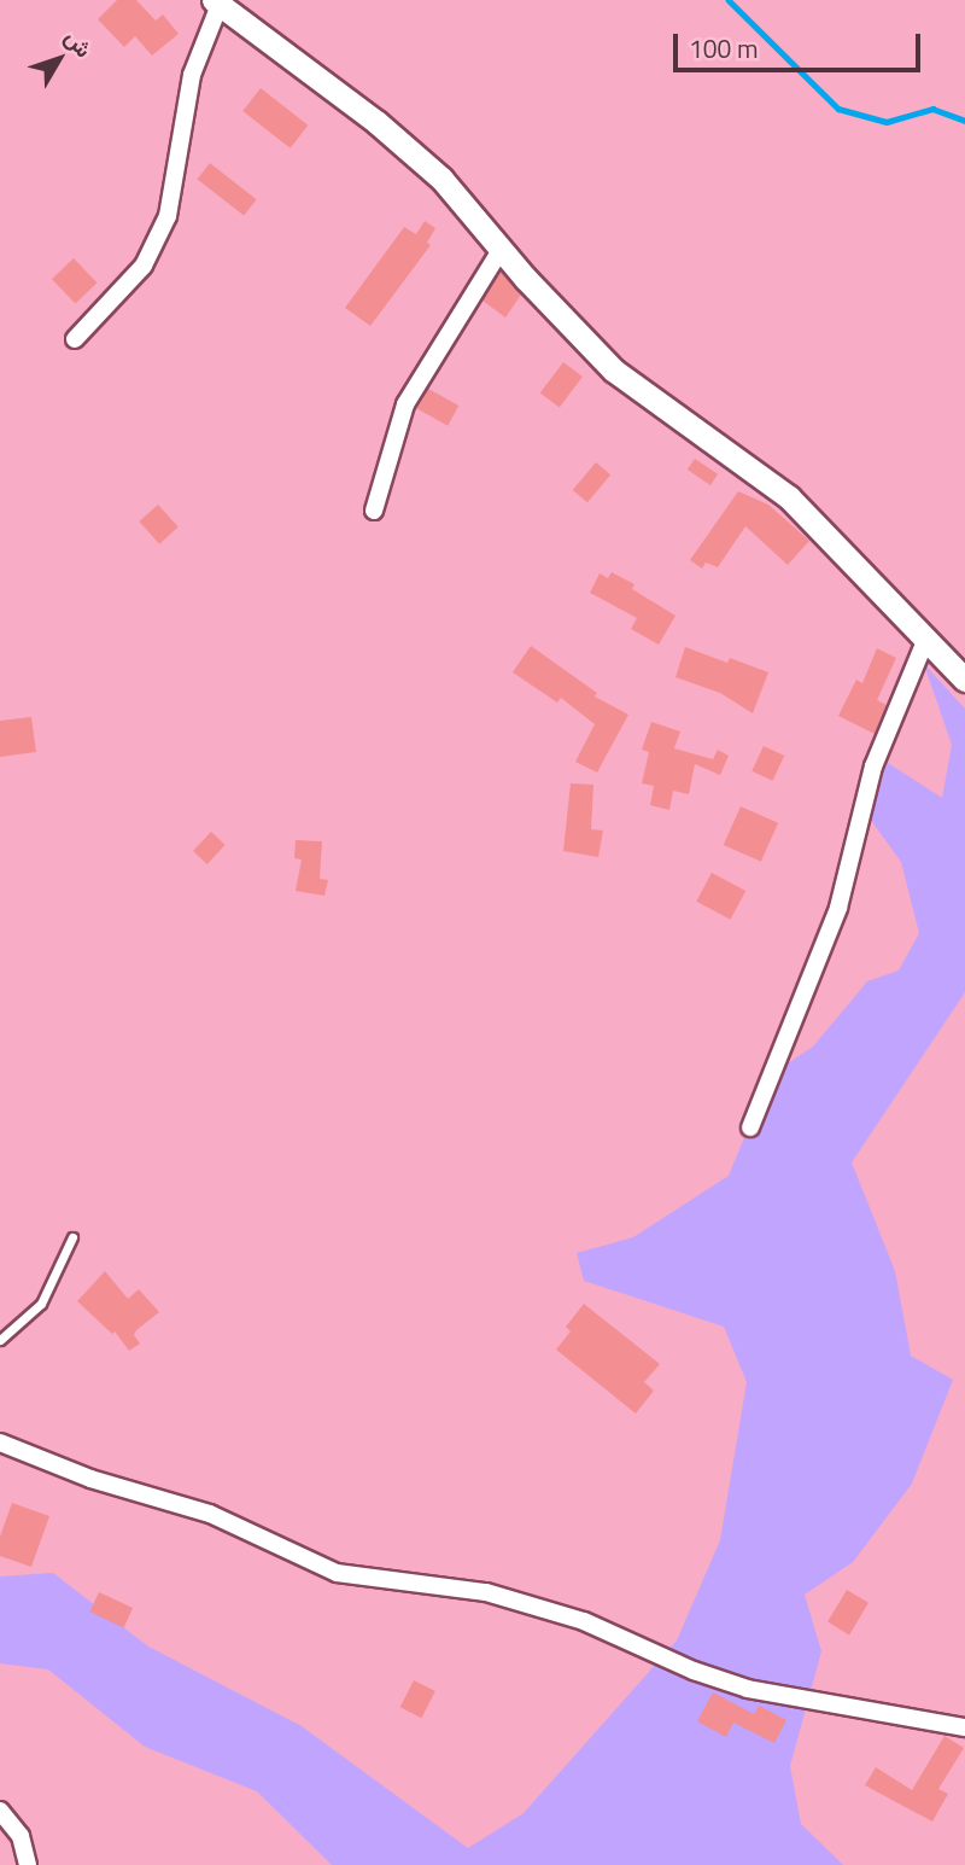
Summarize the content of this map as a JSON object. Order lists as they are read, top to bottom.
{
  "scale_bar": "100 m",
  "north": "top right"
}
